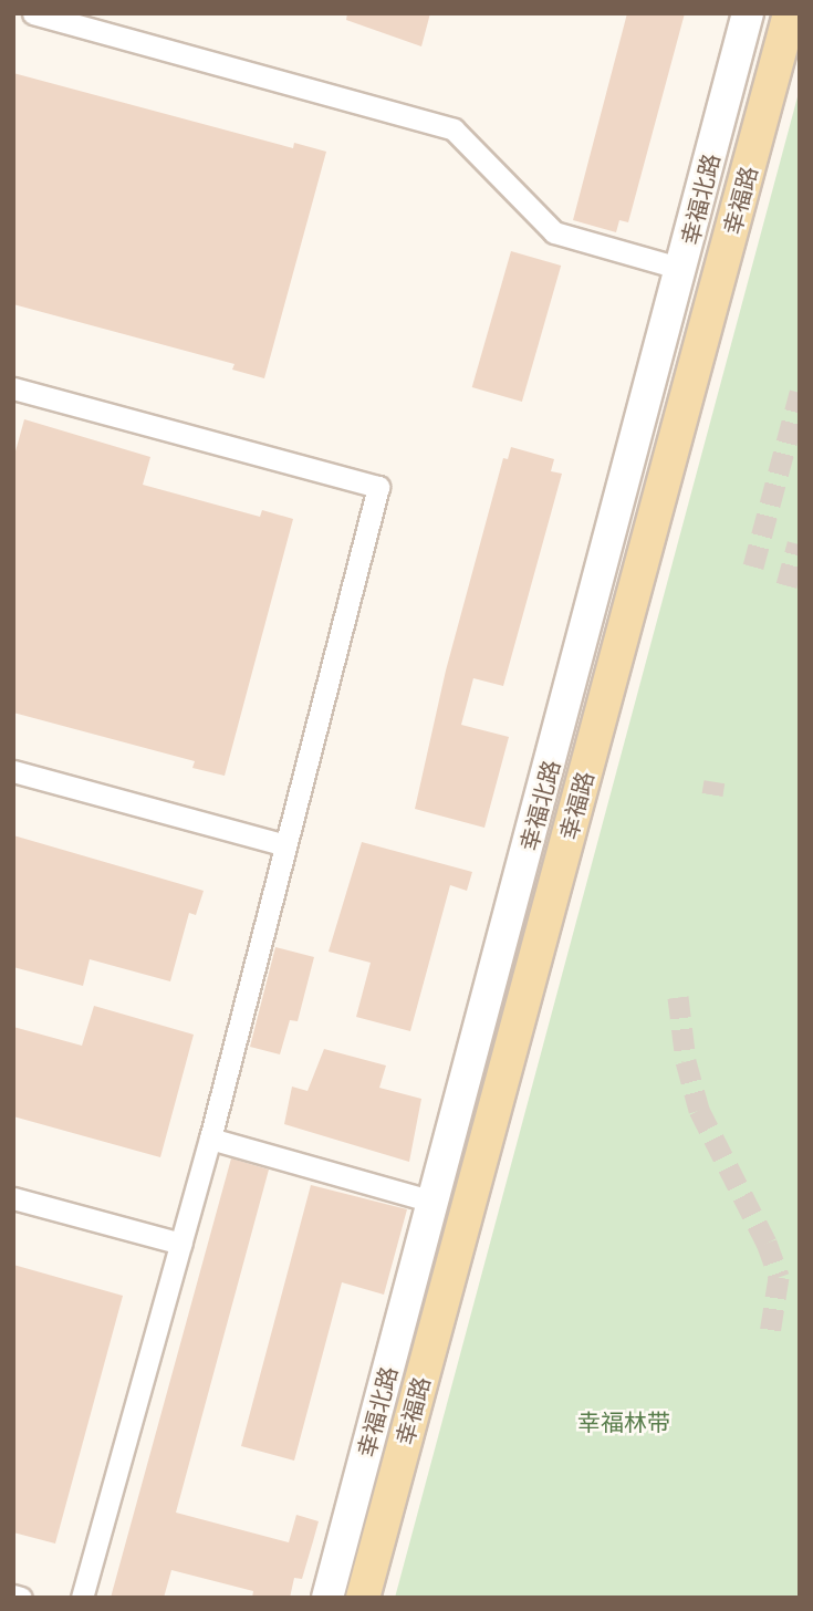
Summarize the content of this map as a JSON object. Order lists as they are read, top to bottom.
{
  "streets": {
    "main road": ["幸福北路", "幸福路"]
  },
  "parks": ["幸福林带"]
}
